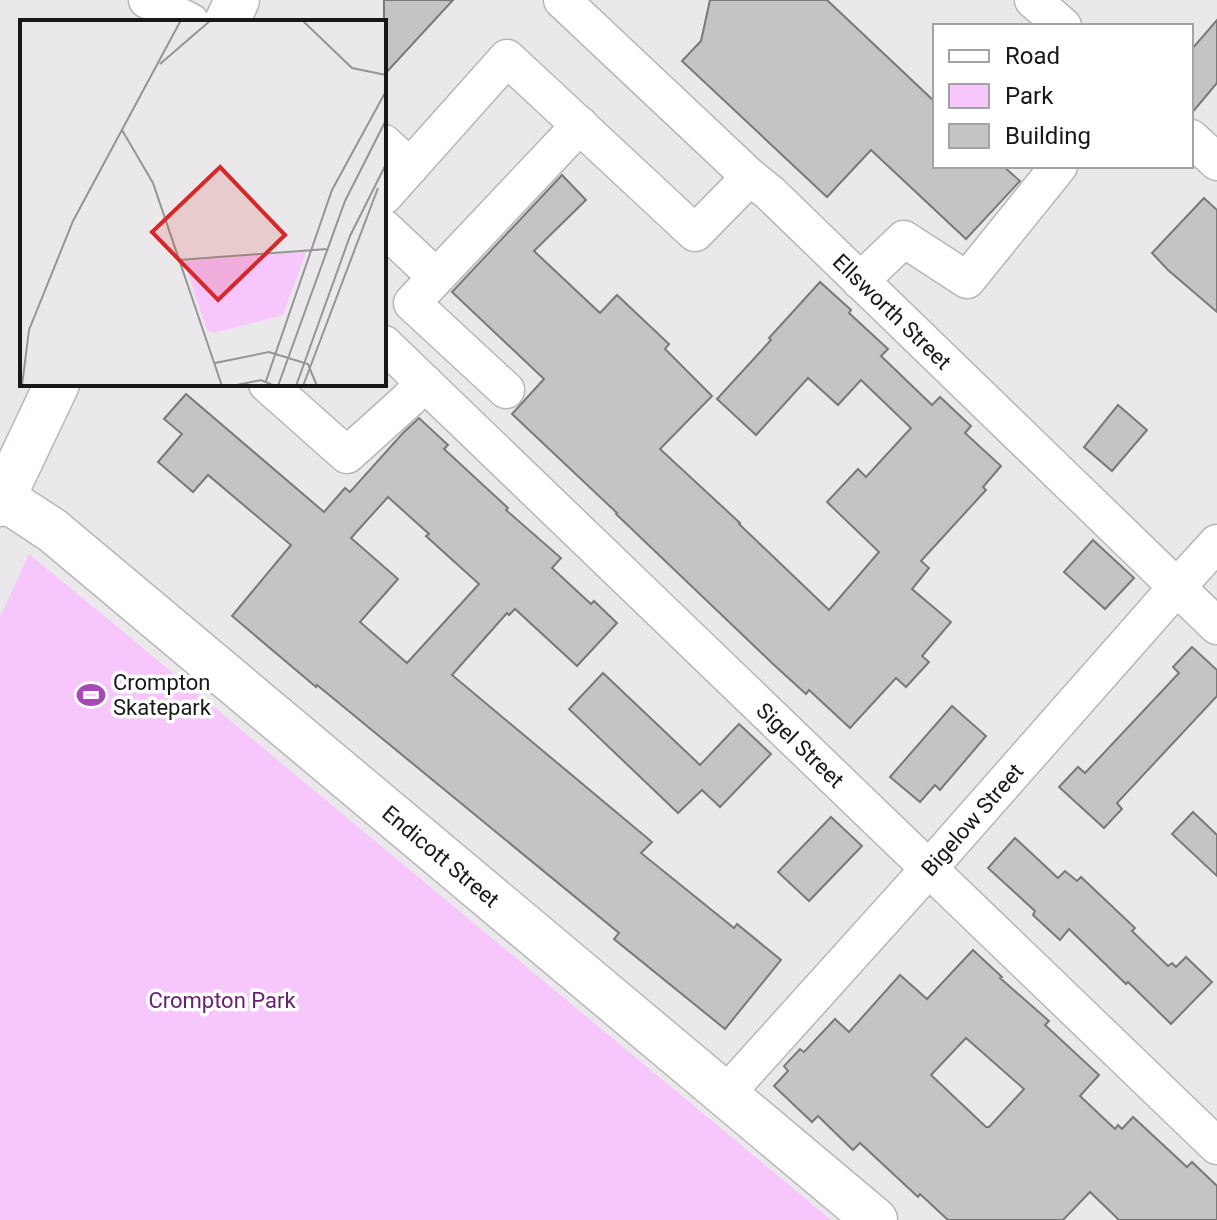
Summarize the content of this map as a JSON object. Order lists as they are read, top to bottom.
{
  "streets": {
    "main road": ["Endicott Street"],
    "street": ["Ellsworth Street", "Sigel Street", "Bigelow Street"]
  },
  "crossings": [
    ["Ellsworth Street", "Bigelow Street"],
    ["Sigel Street", "Bigelow Street"],
    ["Bigelow Street", "Endicott Street"]
  ],
  "parks": ["Crompton Park"],
  "places": {
    "sports": ["Crompton Skatepark"]
  },
  "legend": ["Road", "Park", "Building"]
}
